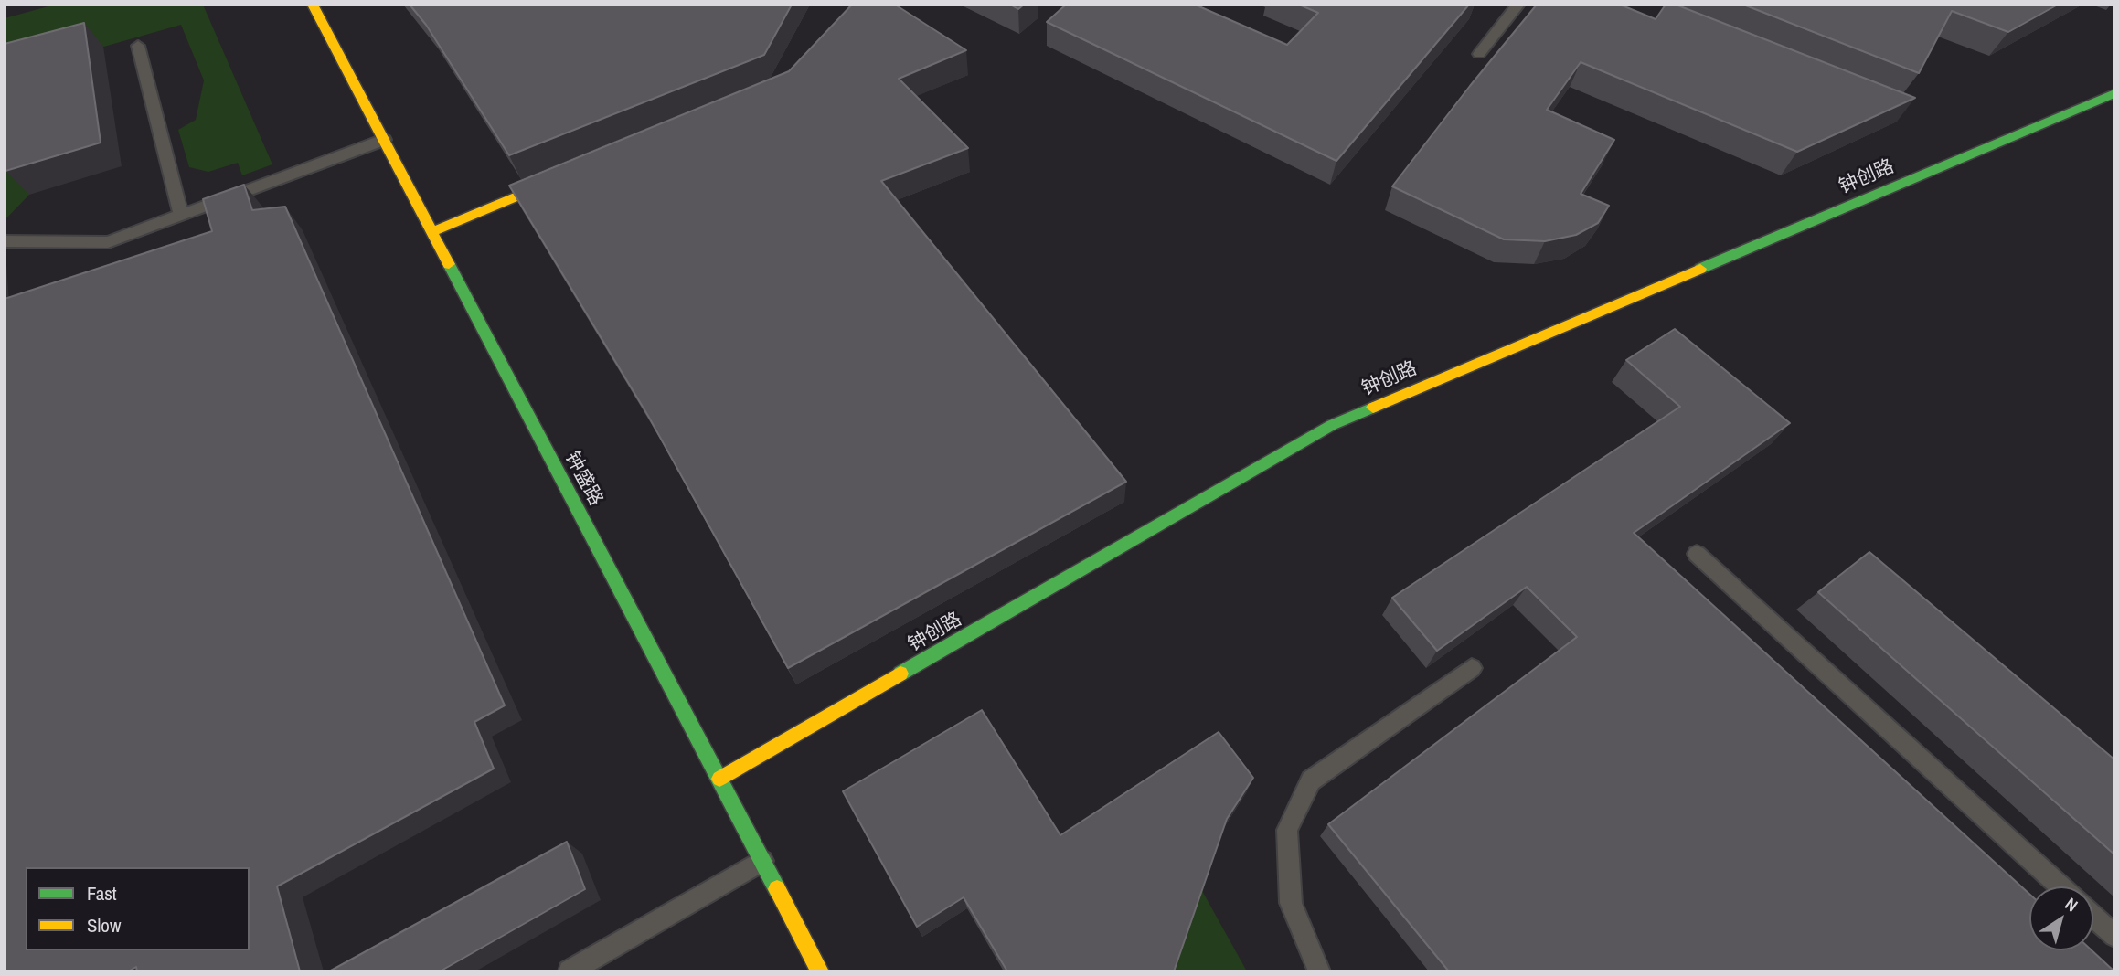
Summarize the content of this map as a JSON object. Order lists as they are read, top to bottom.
{
  "streets": {
    "street": ["钟创路", "钟盛路"]
  },
  "crossings": [
    ["钟创路", "钟盛路"]
  ],
  "legend": ["Fast", "Slow"],
  "north": "top right"
}
